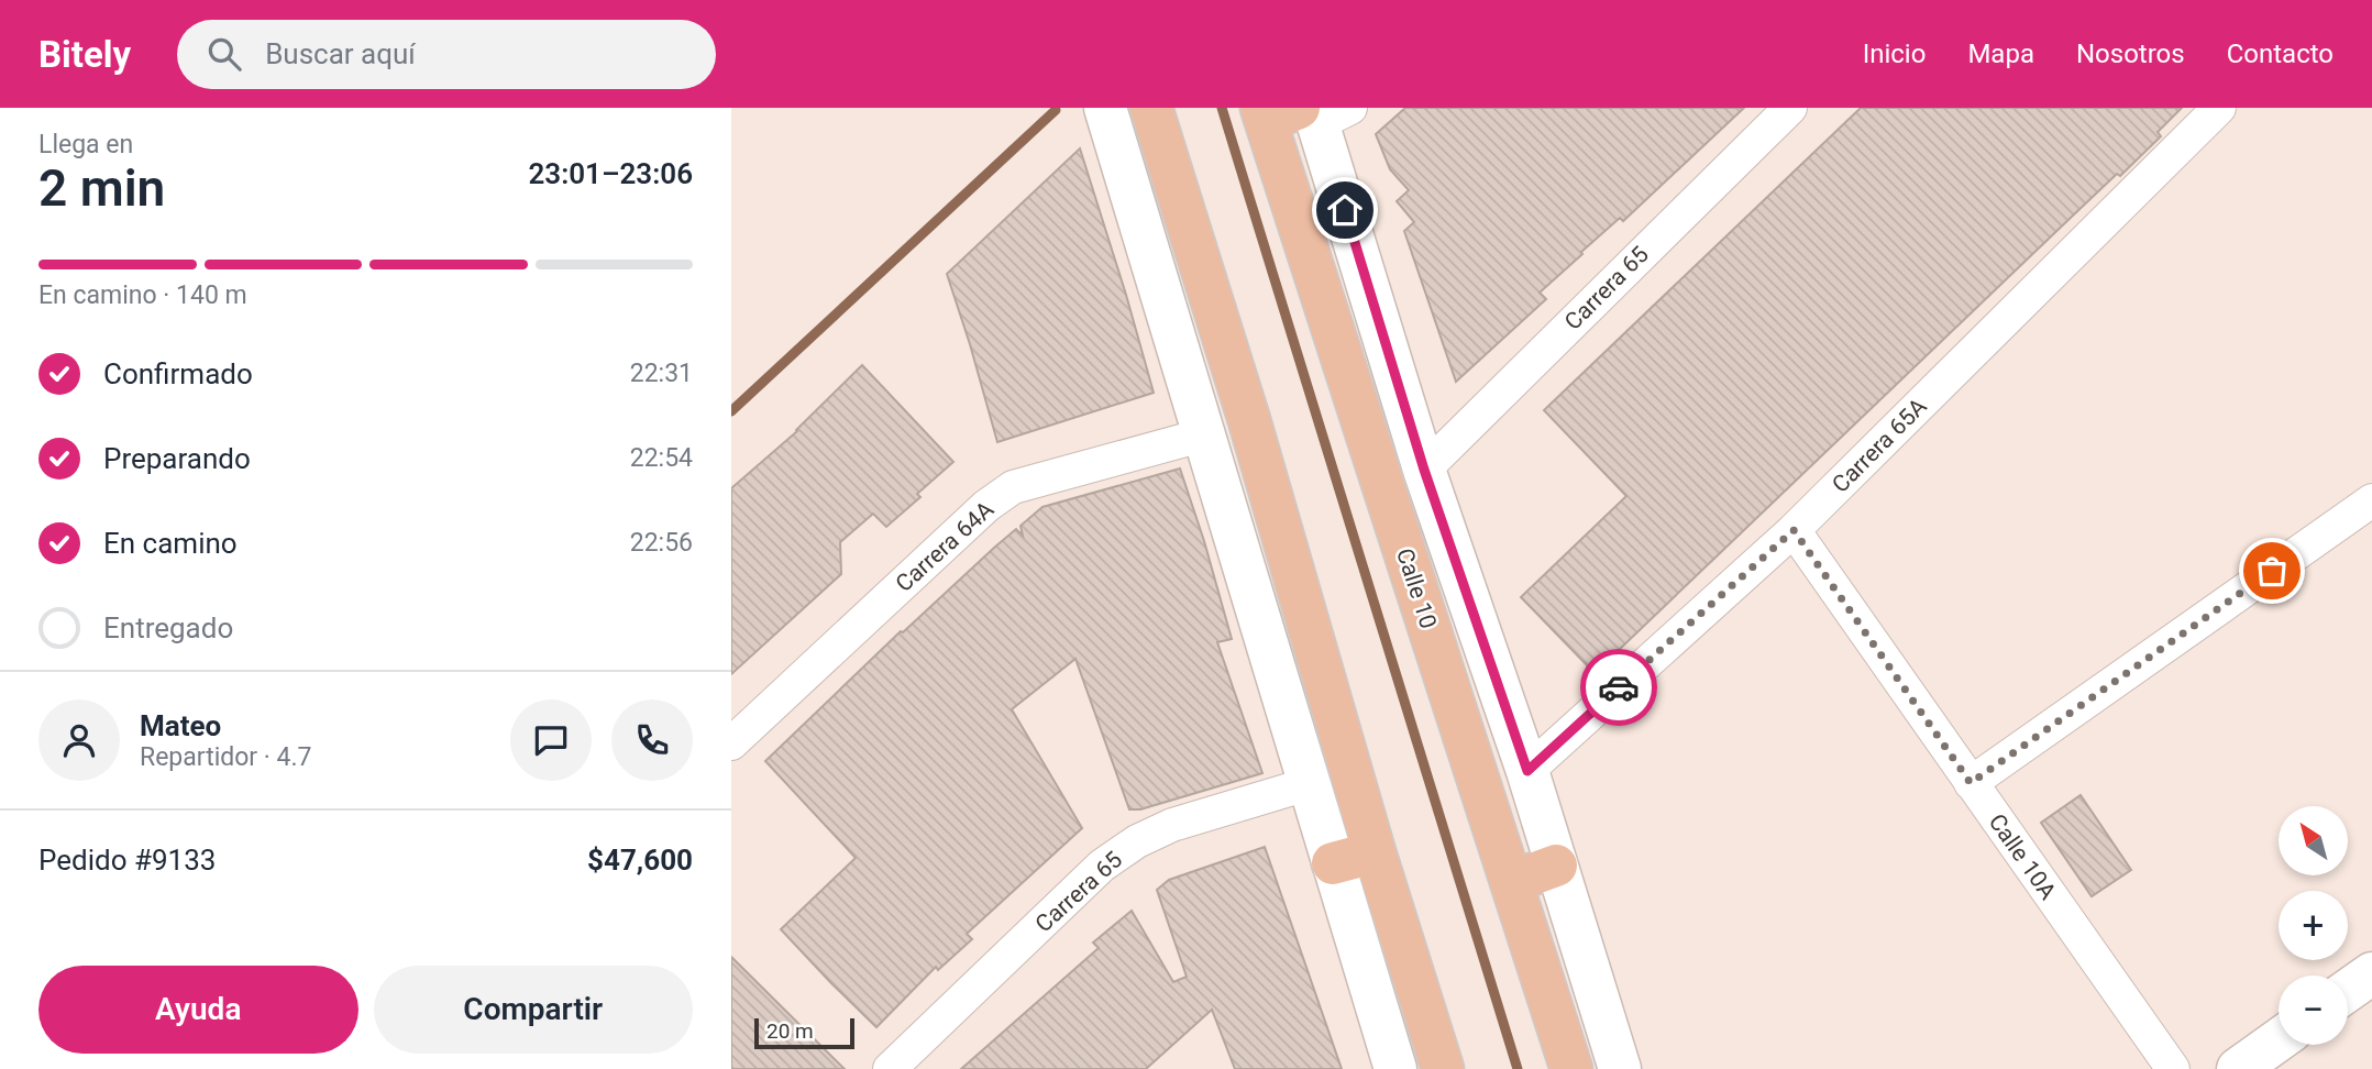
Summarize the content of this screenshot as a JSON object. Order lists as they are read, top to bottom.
{
  "streets": {
    "main road": ["Calle 10"],
    "street": [
      "Carrera 65",
      "Carrera 65A",
      "Carrera 64A",
      "Calle 10A"
    ]
  },
  "crossings": [
    ["Carrera 65", "Calle 10"],
    ["Carrera 65A", "Calle 10"],
    ["Carrera 65A", "Calle 10A"]
  ],
  "scale_bar": "20 m",
  "north": "top left",
  "page": {
    "header": "Bitely",
    "search": "Buscar aquí",
    "nav": [
      "Inicio",
      "Mapa",
      "Nosotros",
      "Contacto"
    ],
    "heading": ["2 min", "Llega en", "23:01–23:06"],
    "panel": [
      "Mateo",
      "Repartidor · 4.7",
      "Pedido #9133",
      "$47,600"
    ],
    "bar": "En camino · 140 m",
    "list": [
      ["Confirmado", "22:31"],
      ["Preparando", "22:54"],
      ["En camino", "22:56"],
      "Entregado"
    ],
    "map_buttons": ["+", "−"],
    "buttons": ["Ayuda", "Compartir"],
    "scale": "20 m"
  }
}
